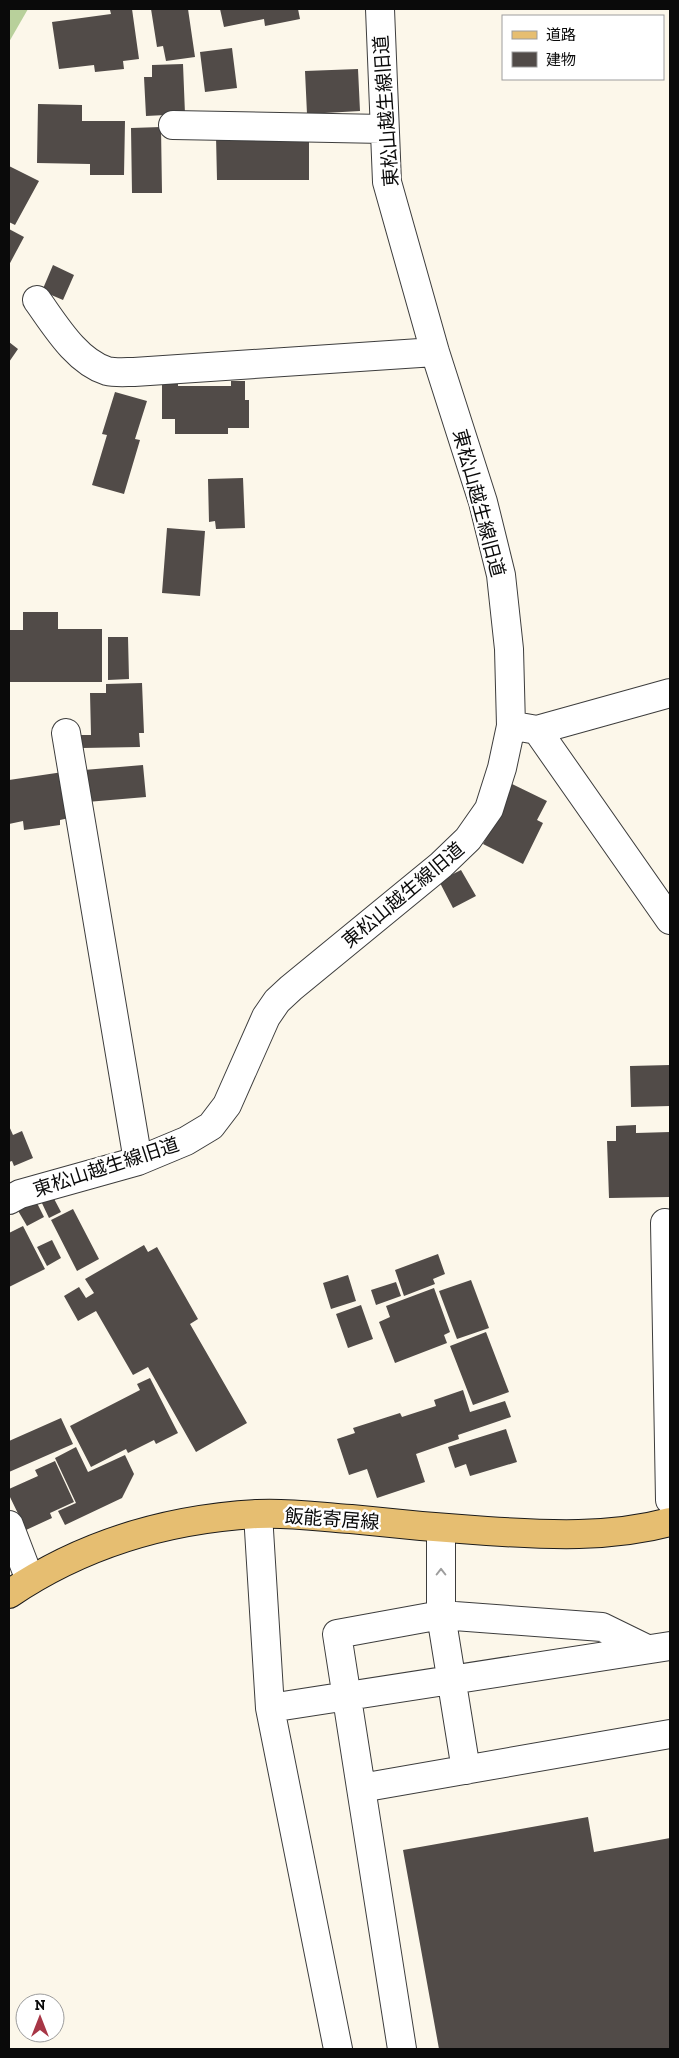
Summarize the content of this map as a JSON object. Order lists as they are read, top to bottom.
{
  "streets": {
    "main road": ["飯能寄居線"],
    "street": ["東松山越生線旧道"]
  },
  "legend": ["道路", "建物"],
  "north": "top"
}
